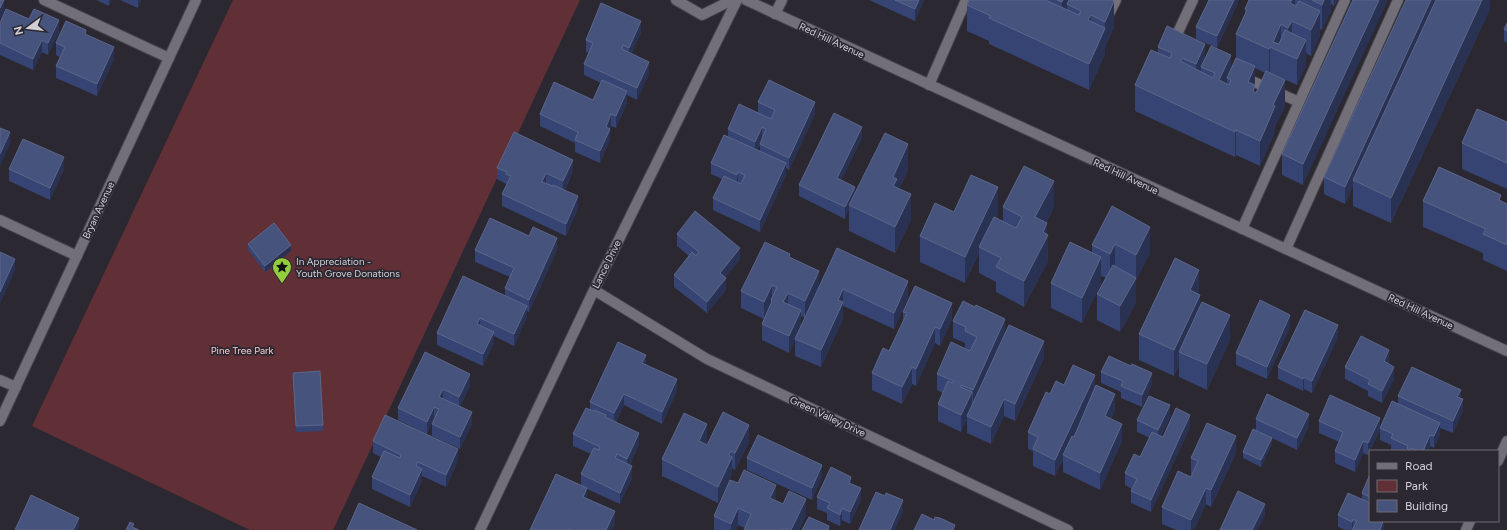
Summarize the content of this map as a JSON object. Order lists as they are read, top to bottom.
{
  "streets": {
    "main road": [
      "Red Hill Avenue",
      "Bryan Avenue",
      "Lance Drive",
      "Green Valley Drive"
    ]
  },
  "crossings": [
    ["Lance Drive", "Green Valley Drive"]
  ],
  "parks": ["Pine Tree Park"],
  "places": {
    "place": ["In Appreciation - Youth Grove Donations"]
  },
  "legend": ["Road", "Park", "Building"],
  "north": "left"
}
